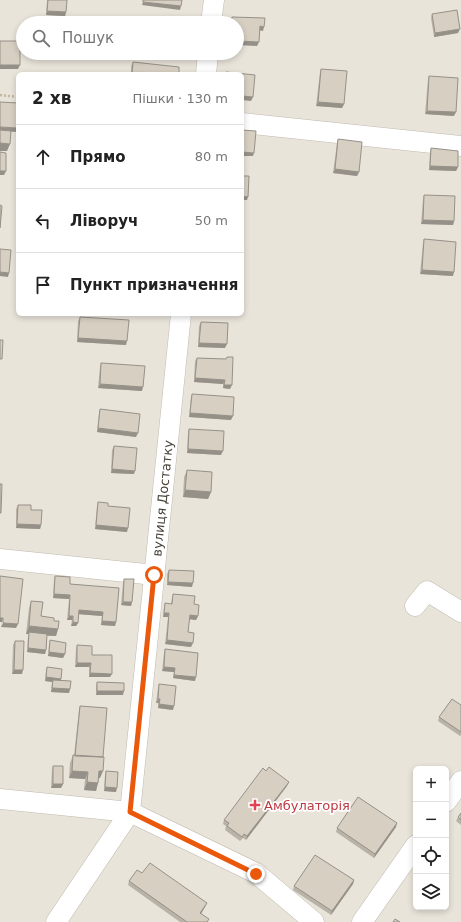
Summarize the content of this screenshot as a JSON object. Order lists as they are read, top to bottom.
{
  "streets": {
    "street": ["вулиця Достатку"]
  },
  "places": {
    "health": ["Амбулаторія"]
  },
  "page": {
    "search": "Пошук",
    "heading": ["2 хв", "Пішки · 130 m"],
    "list": [
      ["Прямо", "80 m"],
      ["Ліворуч", "50 m"],
      "Пункт призначення"
    ],
    "map_buttons": ["+", "−"]
  }
}
